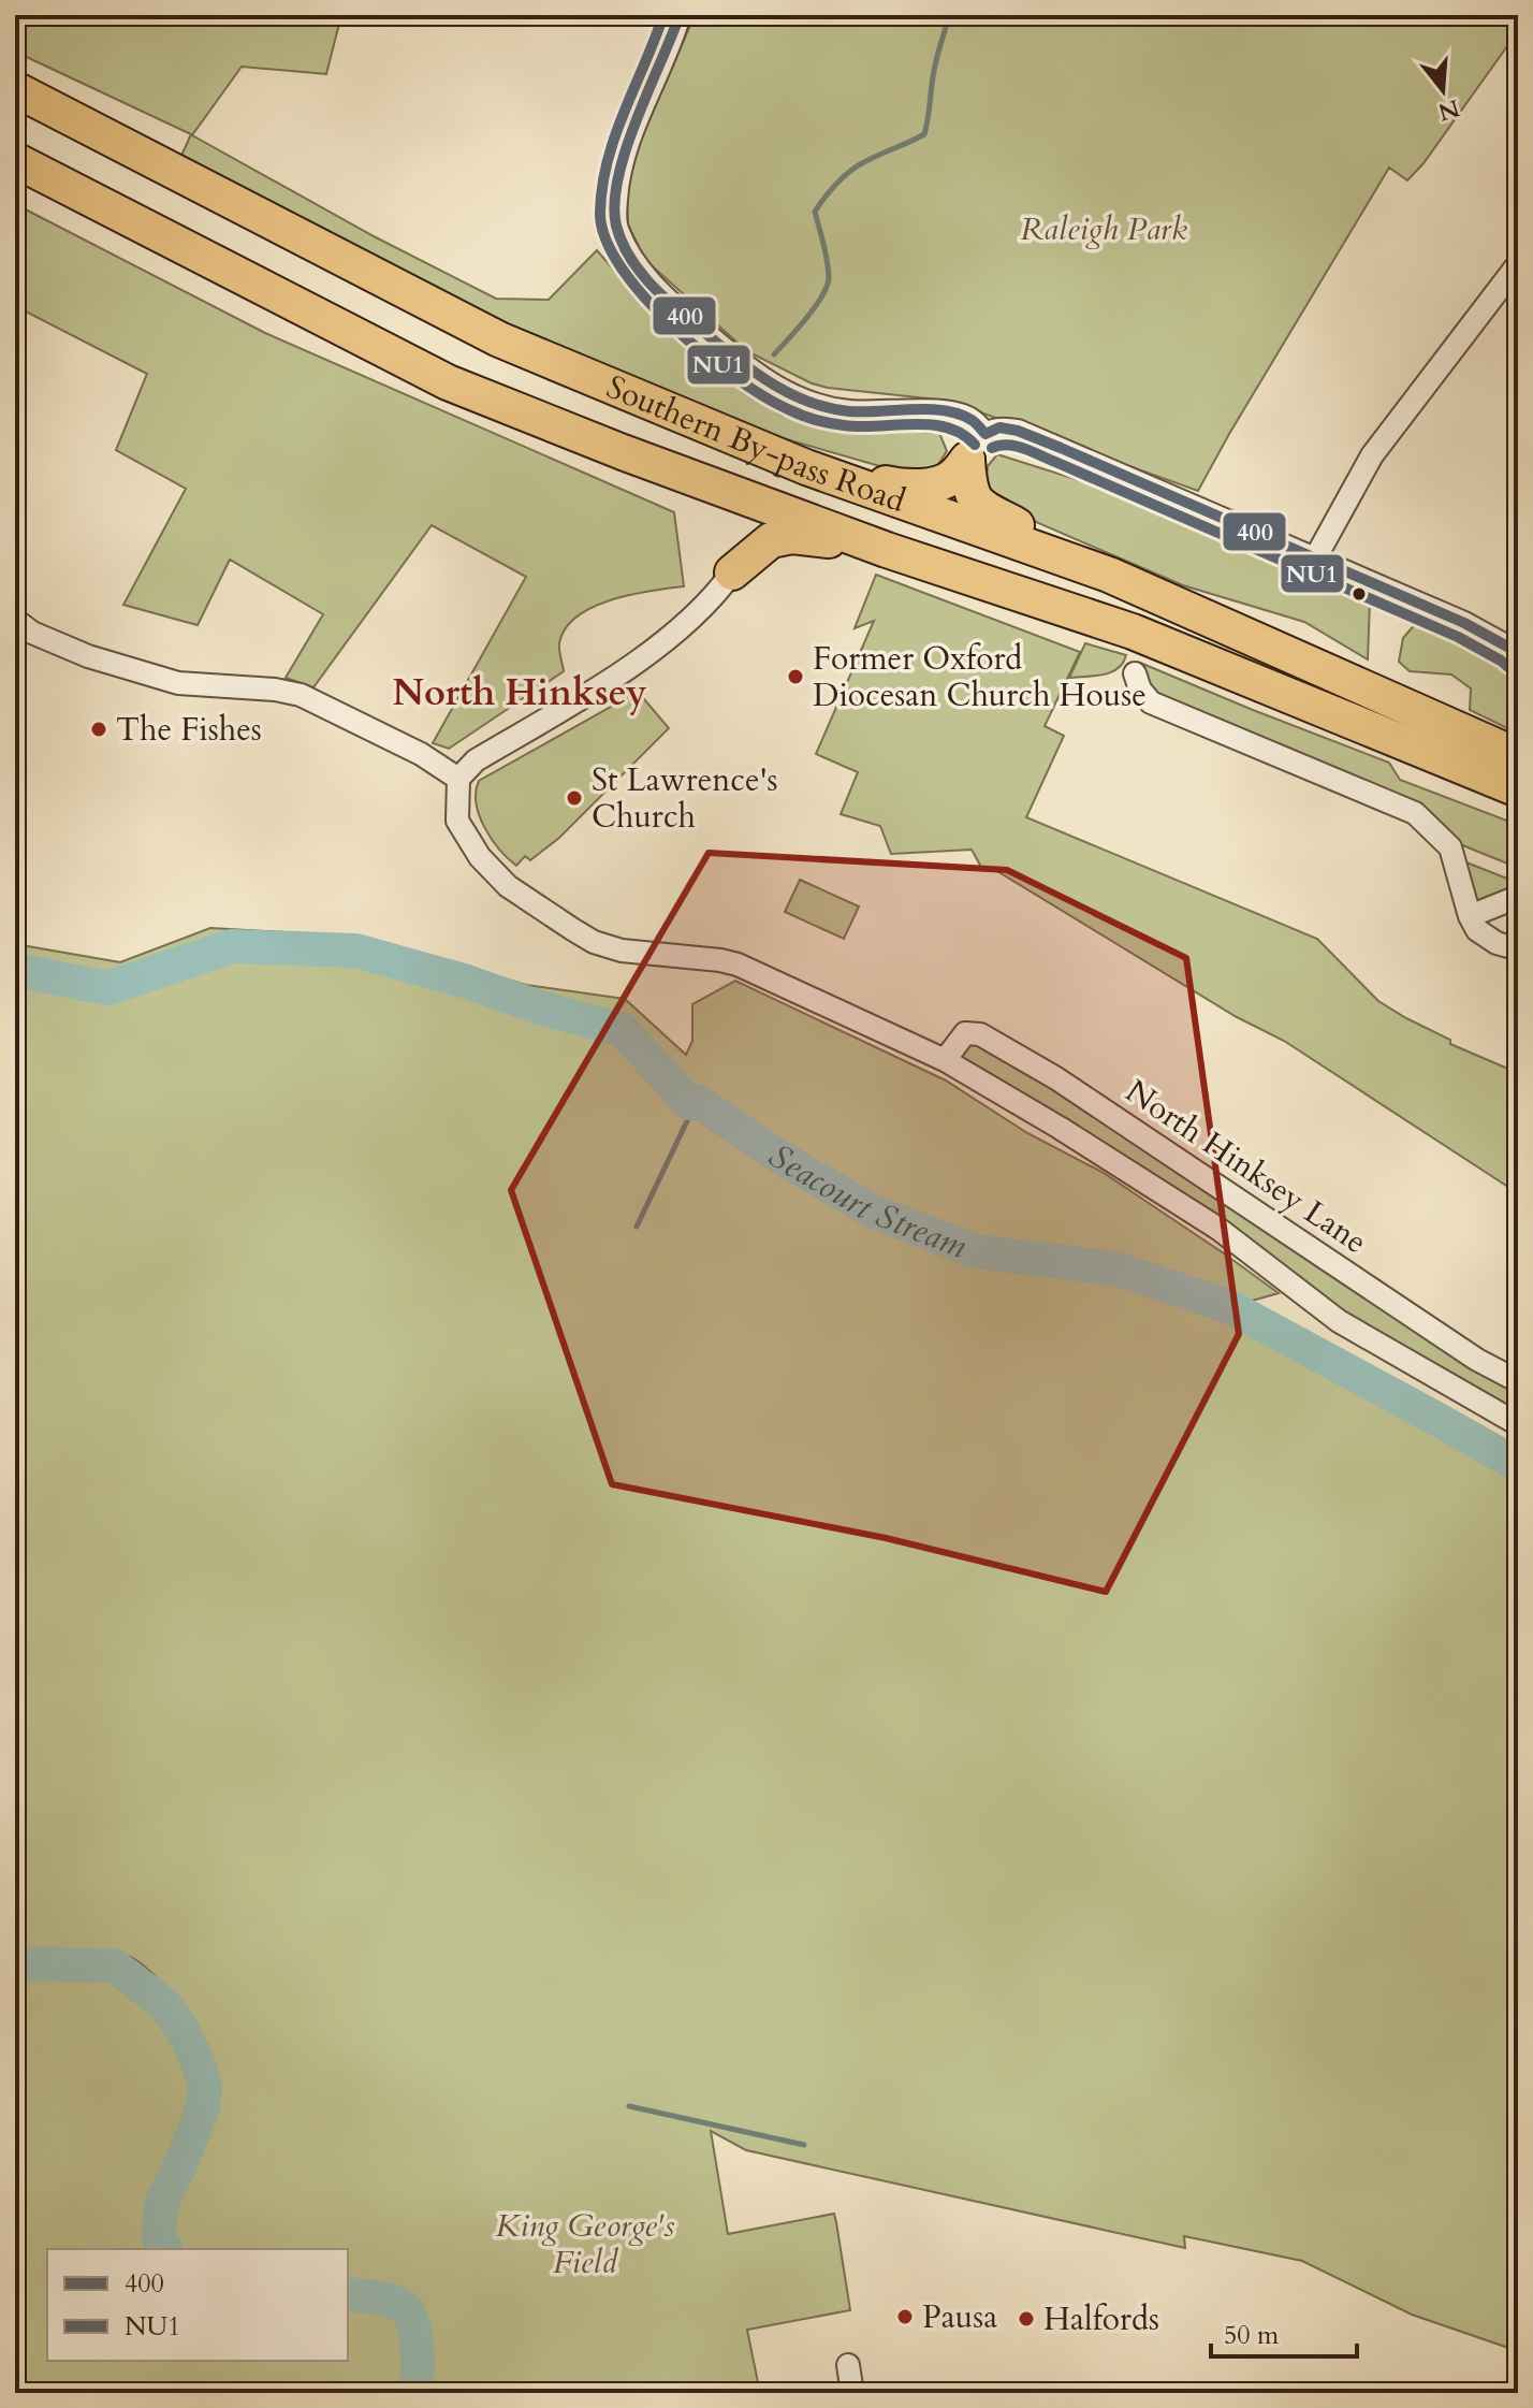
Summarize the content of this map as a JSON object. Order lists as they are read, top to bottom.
{
  "streets": {
    "highway": ["Southern By-pass Road"],
    "street": ["North Hinksey Lane"]
  },
  "districts": ["North Hinksey"],
  "water": ["Seacourt Stream"],
  "parks": ["Raleigh Park", "King George's Field"],
  "places": [
    "Former Oxford Diocesan Church House",
    "The Fishes",
    "St Lawrence's Church",
    "Pausa",
    "Halfords"
  ],
  "lines": ["transit line 400", "transit line NU1"],
  "legend": ["400", "NU1"],
  "scale_bar": "50 m",
  "north": "bottom"
}
